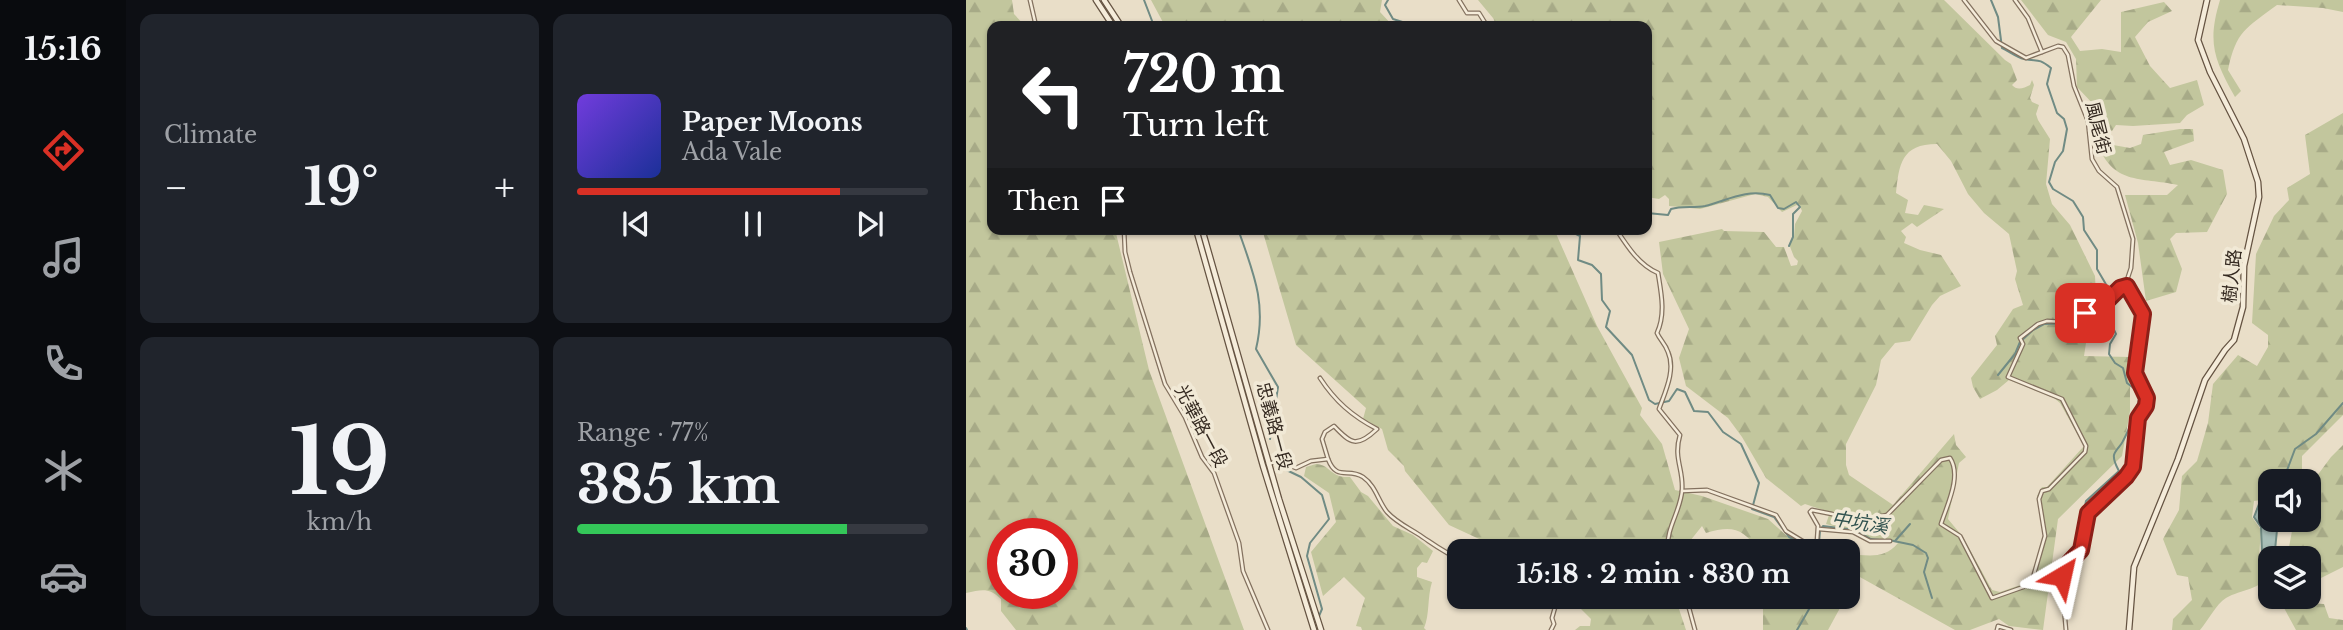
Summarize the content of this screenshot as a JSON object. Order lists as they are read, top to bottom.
{
  "streets": {
    "main road": ["樹人路", "忠義路一段"],
    "street": ["風尾街", "光華路一段"]
  },
  "water": ["中坑溪"],
  "page": {
    "tabs": "15:16",
    "tile": [
      "Climate",
      ["19", "km/h"],
      ["Range · 77%", "385 km"]
    ],
    "turn": ["720 m", "Turn left"],
    "song": ["Paper Moons", "Ada Vale"],
    "heat": ["−", "19°", "+"],
    "then": "Then",
    "limit": "30",
    "trip": "15:18 · 2 min · 830 m"
  }
}
